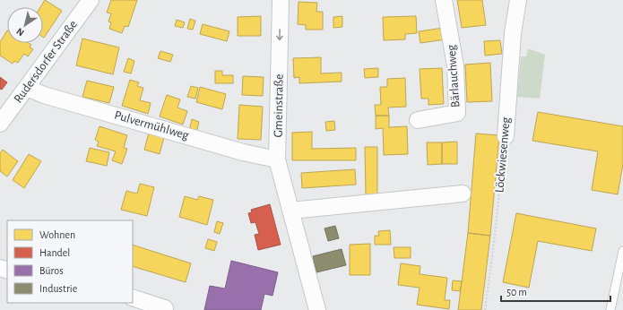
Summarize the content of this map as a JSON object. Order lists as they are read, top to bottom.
{
  "streets": {
    "street": [
      "Rudersdorfer Straße",
      "Bärlauchweg",
      "Gmeinstraße",
      "Pulvermühlweg",
      "Löckwiesenweg"
    ]
  },
  "crossings": [
    ["Rudersdorfer Straße", "Pulvermühlweg"],
    ["Gmeinstraße", "Pulvermühlweg"]
  ],
  "one_way": ["Gmeinstraße"],
  "legend": [
    "Wohnen",
    "Handel",
    "Büros",
    "Industrie"
  ],
  "scale_bar": "50 m",
  "north": "bottom left"
}
